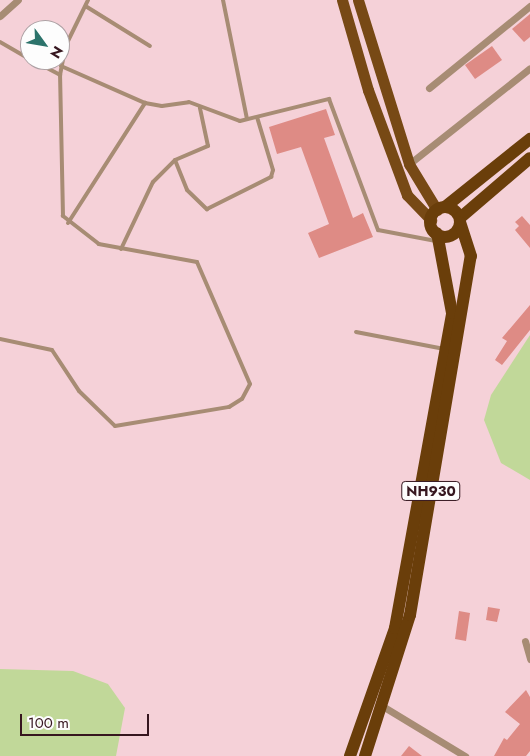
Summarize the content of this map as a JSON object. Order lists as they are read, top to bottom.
{
  "streets": {
    "highway": ["NH930"]
  },
  "scale_bar": "100 m",
  "north": "bottom right"
}
